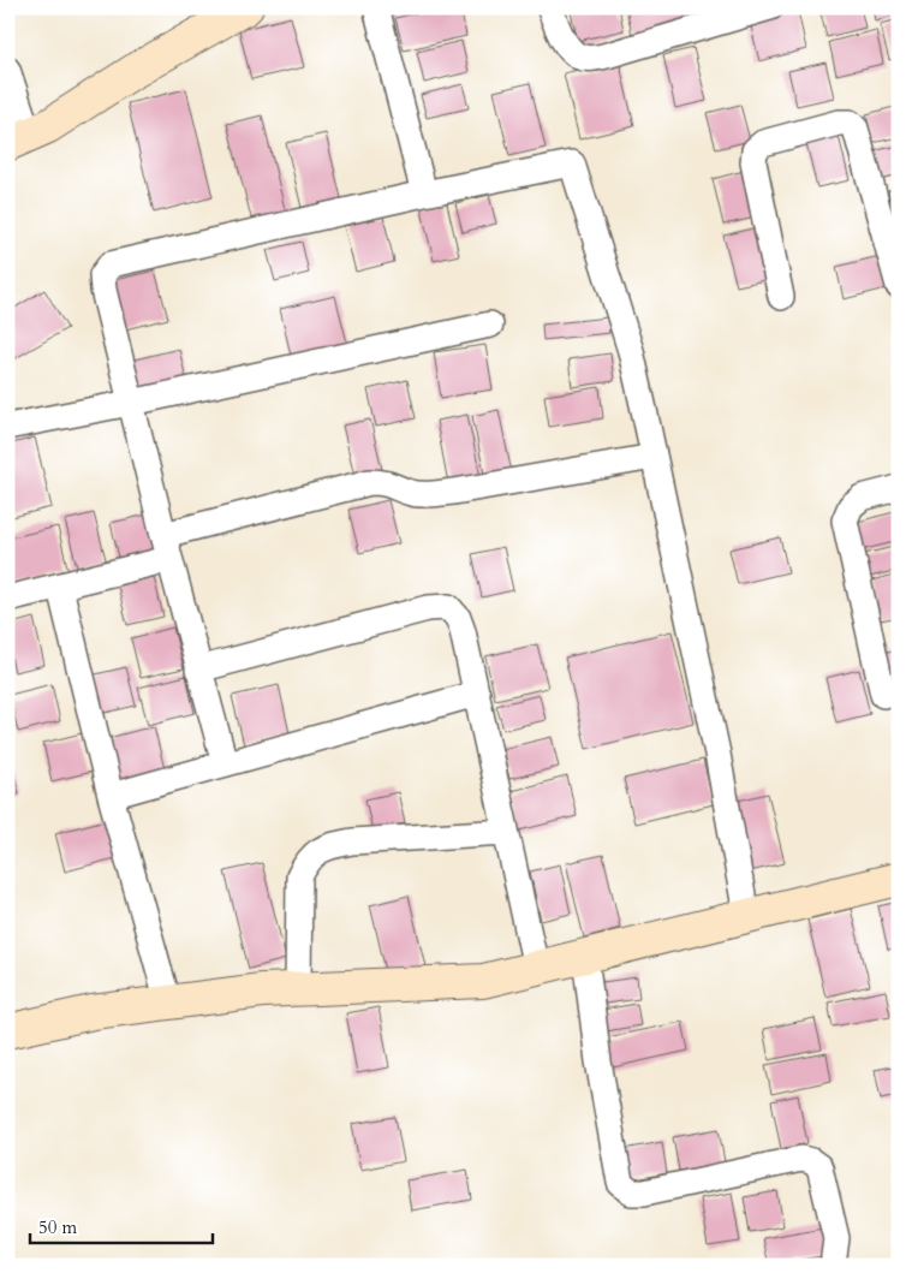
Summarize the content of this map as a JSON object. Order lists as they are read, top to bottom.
{
  "scale_bar": "50 m"
}
